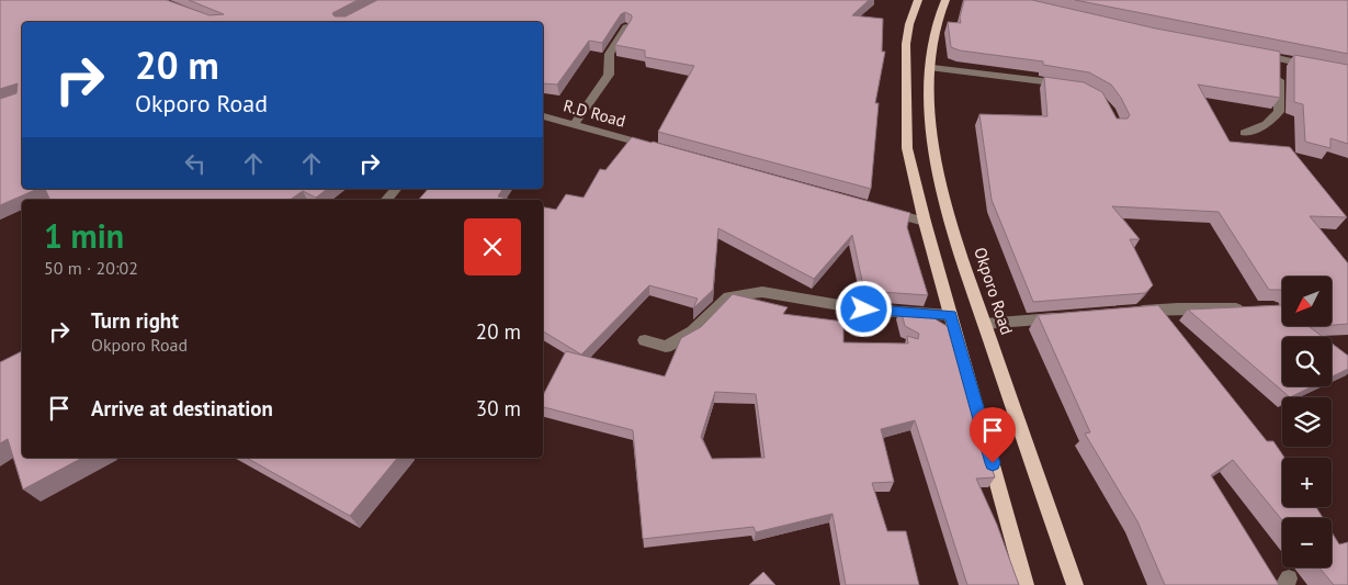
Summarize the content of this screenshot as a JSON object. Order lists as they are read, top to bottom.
{
  "streets": {
    "main road": ["Okporo Road"],
    "street": ["R.D Road"]
  },
  "north": "bottom left",
  "page": {
    "turn": ["20 m", "Okporo Road"],
    "heading": ["1 min", "50 m · 20:02"],
    "map_buttons": ["+", "−"],
    "list": [
      {
        "name": "Turn right",
        "note": "Okporo Road",
        "value": "20 m"
      },
      {
        "name": "Arrive at destination",
        "value": "30 m"
      }
    ]
  }
}
